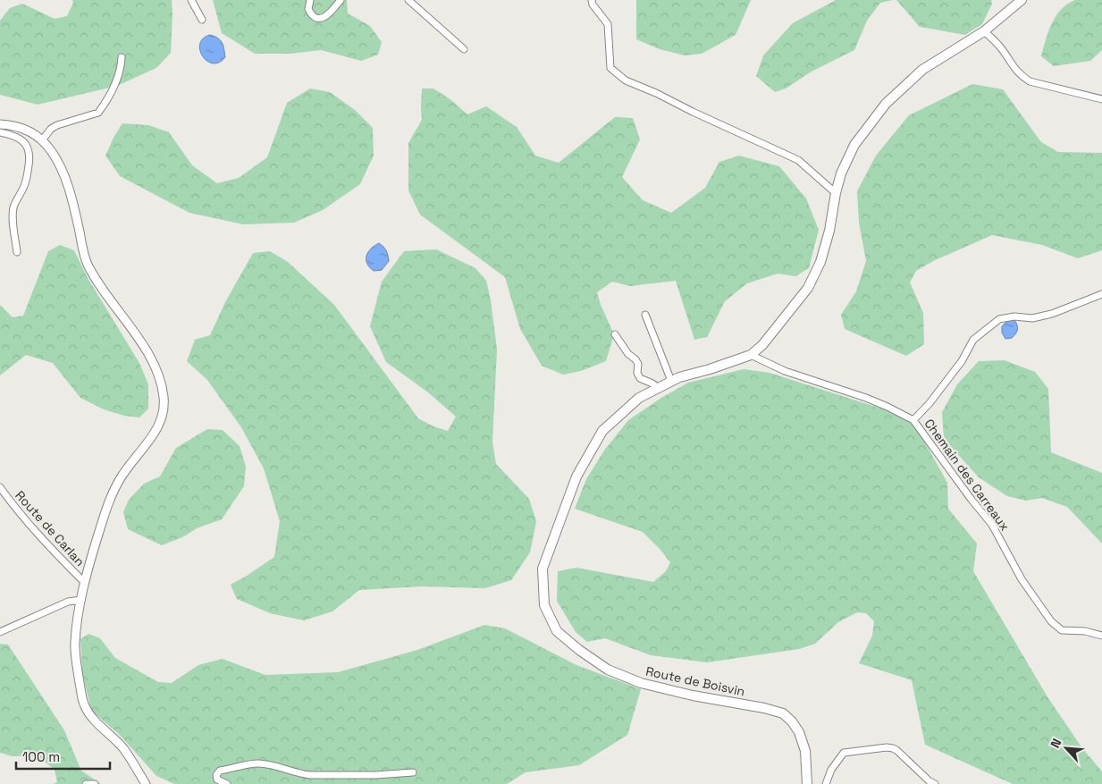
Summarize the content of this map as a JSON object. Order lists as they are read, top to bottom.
{
  "streets": {
    "main road": ["Route de Boisvin"],
    "street": ["Chemain des Carreaux", "Route de Carlan"]
  },
  "crossings": [
    ["Chemain des Carreaux", "Route de Boisvin"]
  ],
  "scale_bar": "100 m",
  "north": "top left"
}
